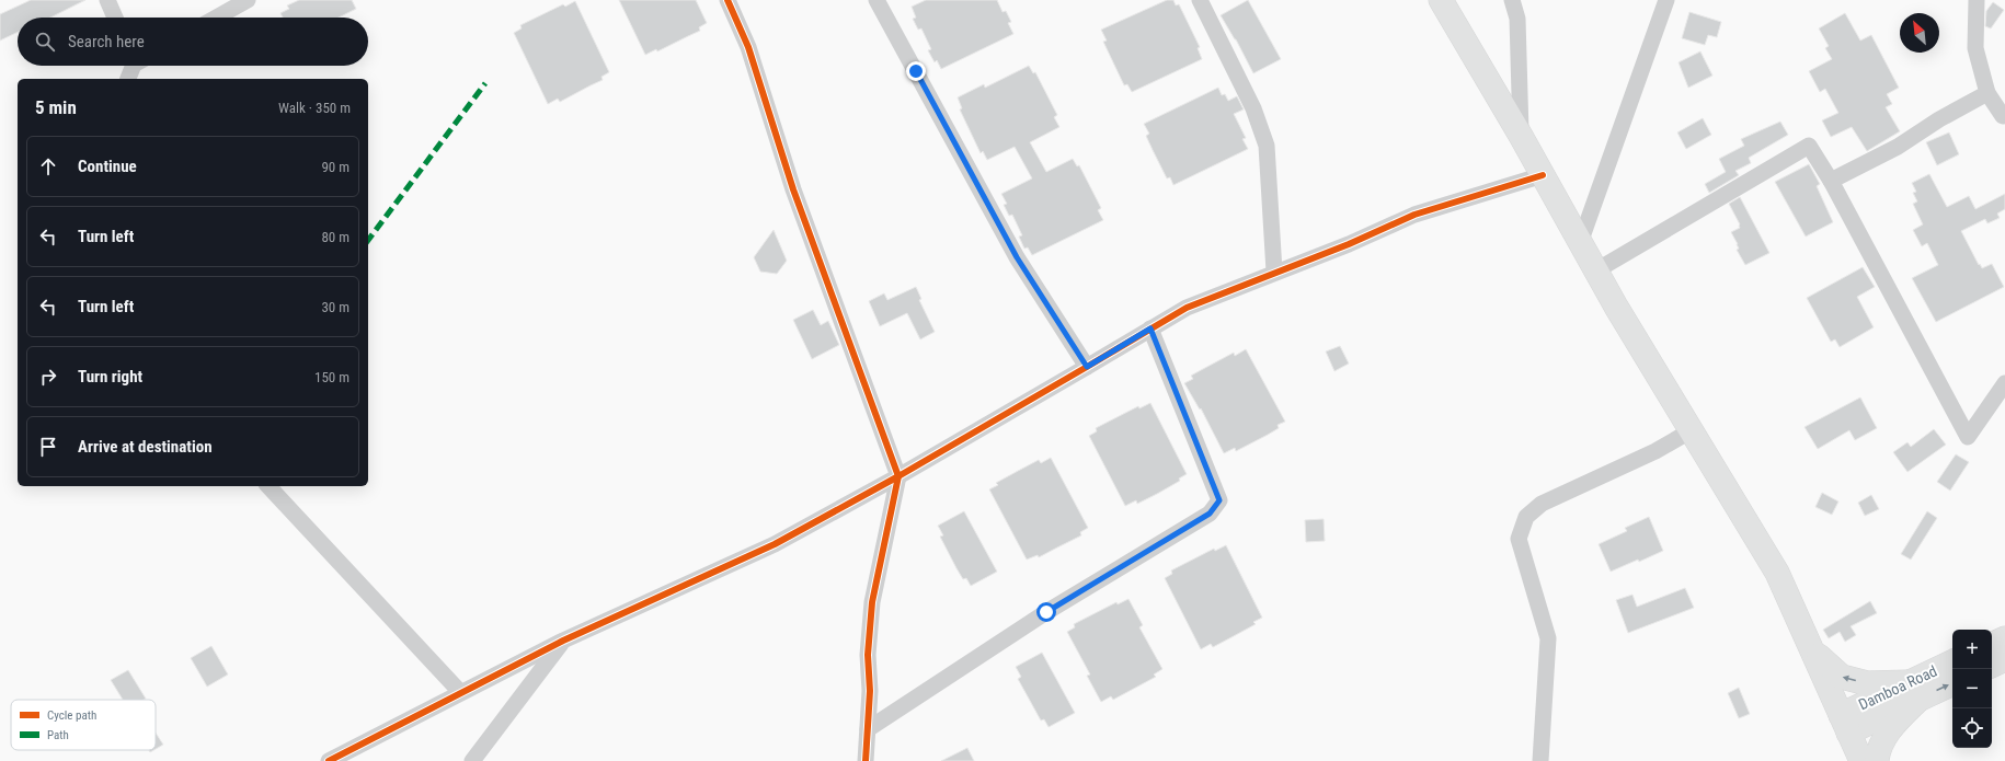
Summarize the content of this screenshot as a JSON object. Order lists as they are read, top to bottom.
{
  "streets": {
    "main road": ["Damboa Road"]
  },
  "legend": ["Cycle path", "Path"],
  "north": "top left",
  "page": {
    "search": "Search here",
    "heading": ["5 min", "Walk · 350 m"],
    "list": [
      ["Continue", "90 m"],
      ["Turn left", "80 m"],
      ["Turn left", "30 m"],
      ["Turn right", "150 m"],
      "Arrive at destination"
    ],
    "map_buttons": ["+", "−"]
  }
}
